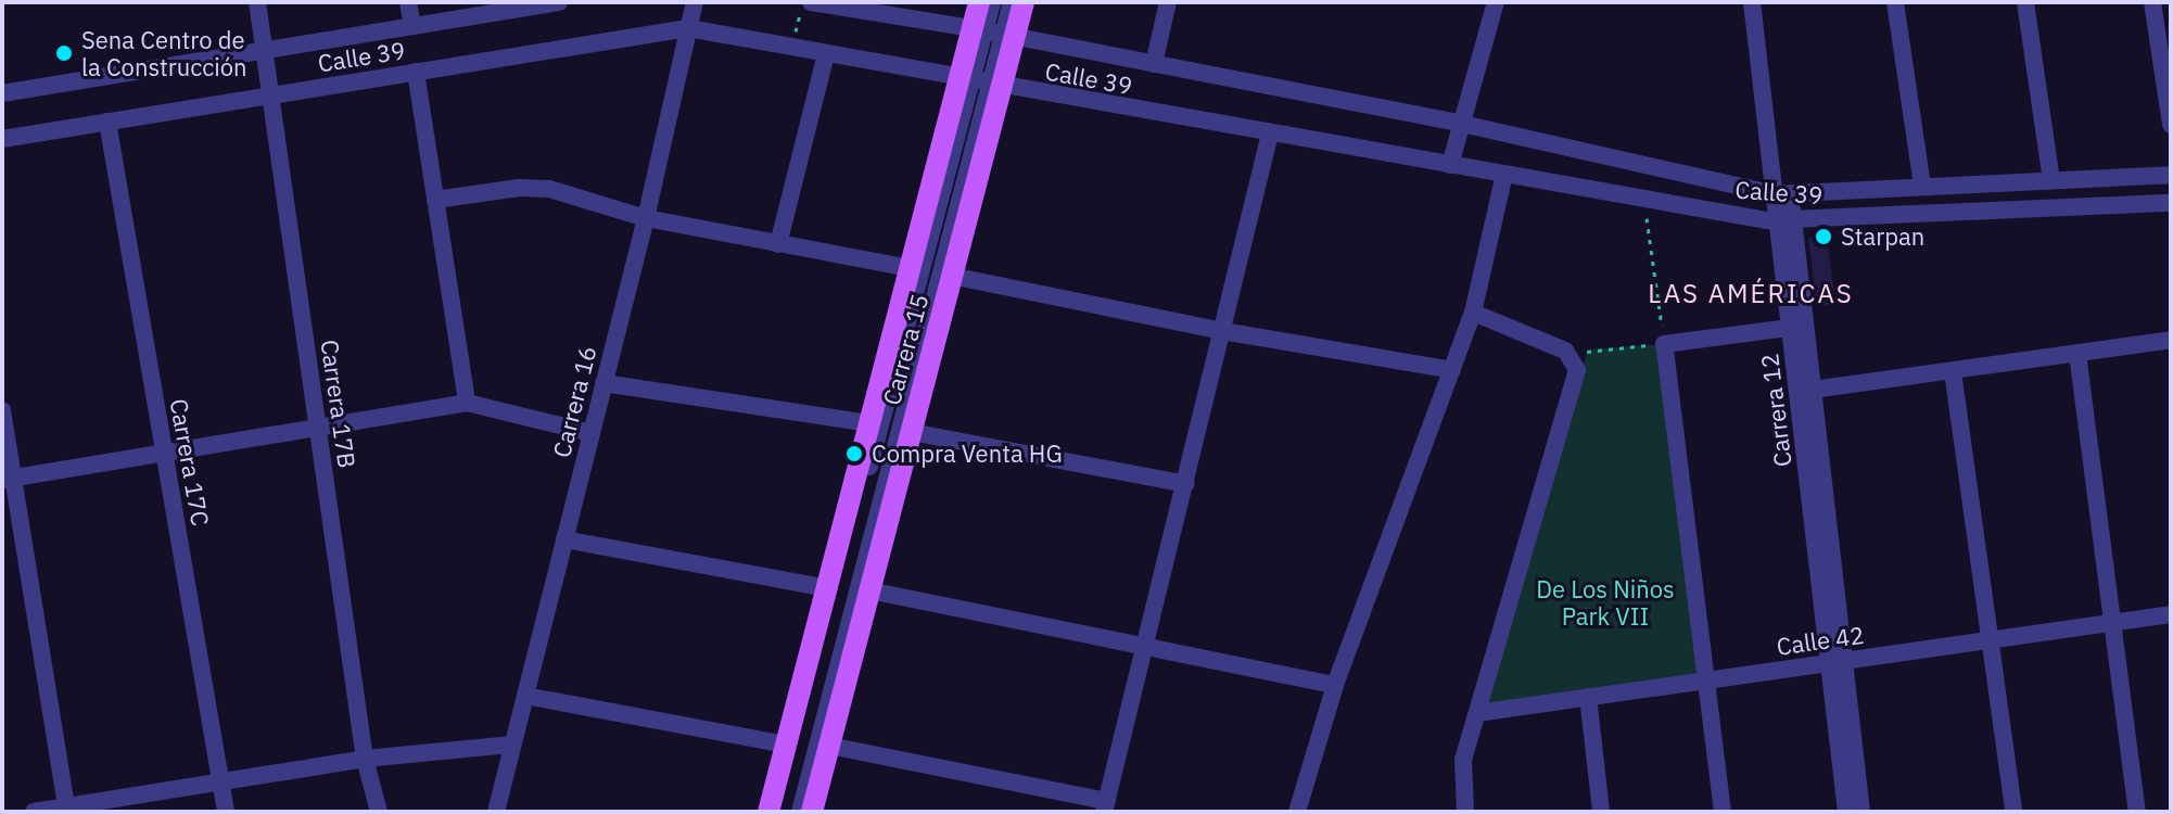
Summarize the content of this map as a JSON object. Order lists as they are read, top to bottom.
{
  "streets": {
    "main road": ["Carrera 15"],
    "street": [
      "Calle 39",
      "Carrera 16",
      "Carrera 17B",
      "Carrera 12",
      "Carrera 17C",
      "Calle 42"
    ]
  },
  "crossings": [
    ["Calle 39", "Carrera 15"],
    ["Calle 39", "Carrera 16"],
    ["Calle 39", "Carrera 17B"],
    ["Calle 39", "Carrera 12"],
    ["Calle 39", "Carrera 17C"],
    ["Carrera 12", "Calle 42"]
  ],
  "districts": ["LAS AMÉRICAS"],
  "parks": ["De Los Niños Park VII"],
  "places": ["Sena Centro de la Construcción", "Starpan", "Compra Venta HG"]
}
